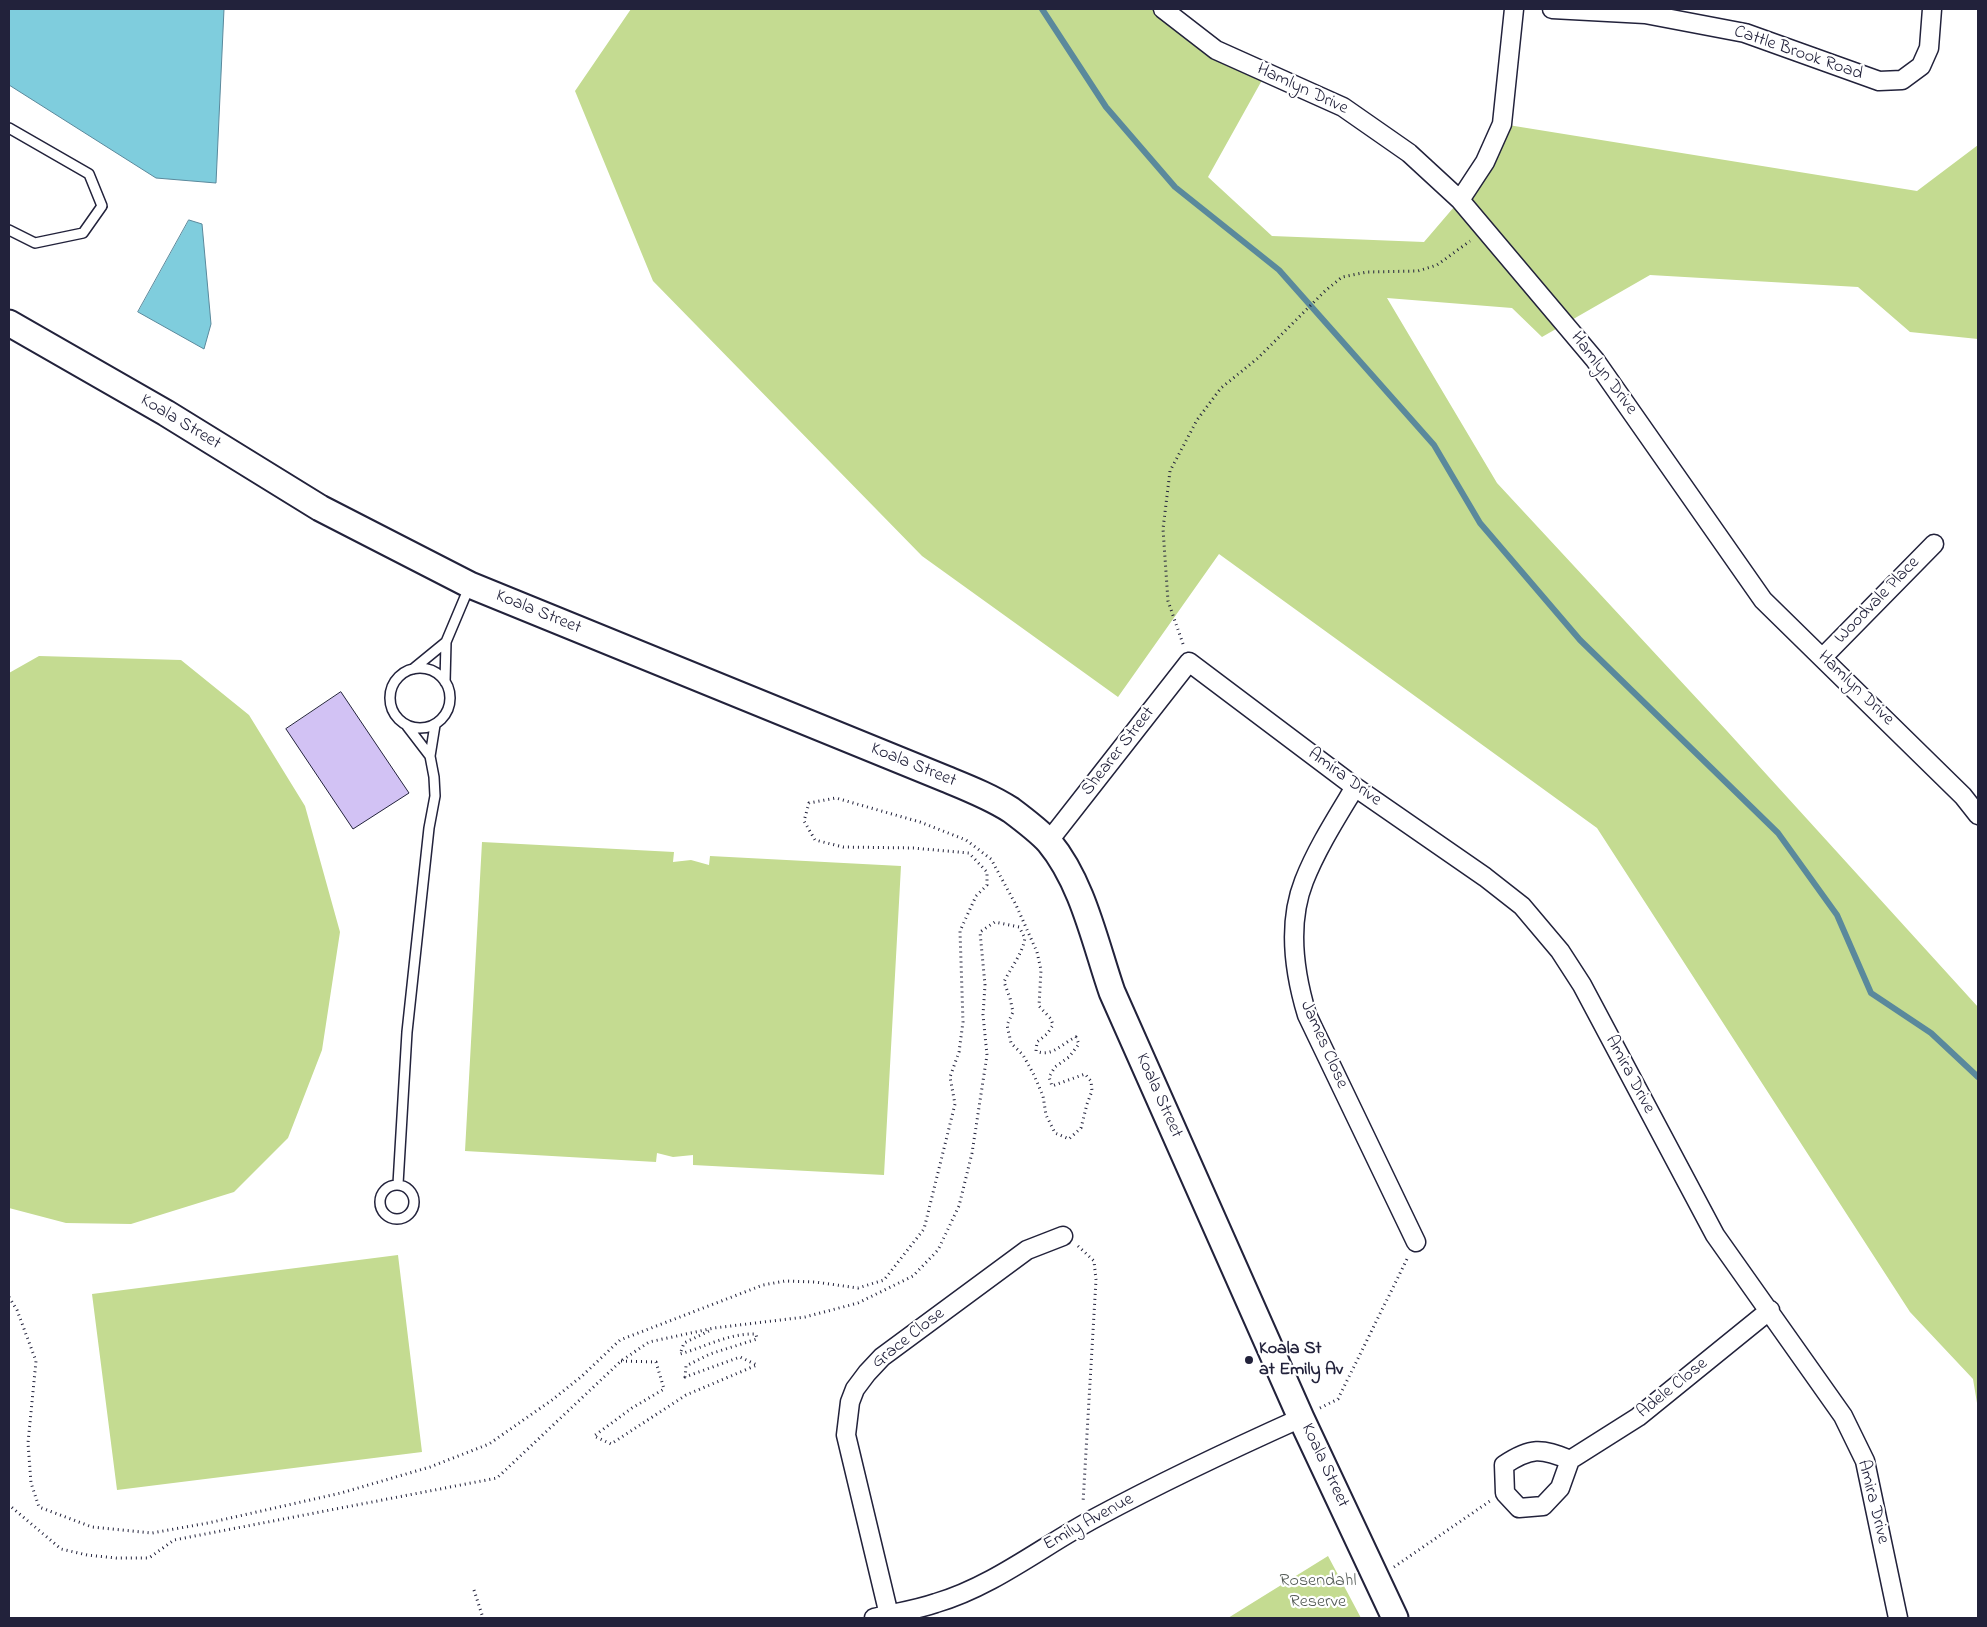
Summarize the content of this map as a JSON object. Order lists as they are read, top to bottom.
{
  "streets": {
    "street": [
      "Cattle Brook Road",
      "Hamlyn Drive",
      "Koala Street",
      "Woodvale Place",
      "Shearer Street",
      "Amira Drive",
      "James Close",
      "Grace Close",
      "Adele Close",
      "Emily Avenue"
    ]
  },
  "crossings": [
    ["Hamlyn Drive", "Woodvale Place"],
    ["Koala Street", "Shearer Street"],
    ["Koala Street", "Emily Avenue"],
    ["Shearer Street", "Amira Drive"],
    ["Amira Drive", "James Close"],
    ["Amira Drive", "Adele Close"],
    ["Grace Close", "Emily Avenue"]
  ],
  "parks": ["Rosendahl Reserve"],
  "places": ["Koala St at Emily Av"]
}
